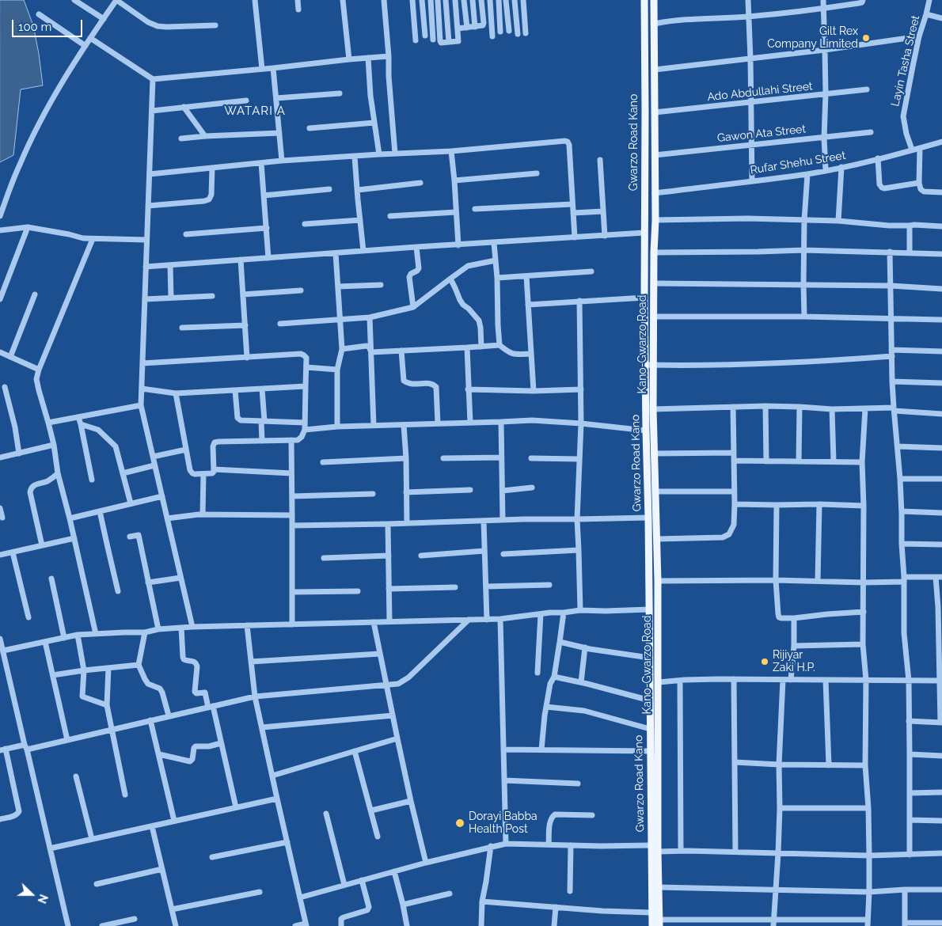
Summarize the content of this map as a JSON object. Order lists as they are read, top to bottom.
{
  "streets": {
    "main road": ["Gwarzo Road Kano", "Kano-Gwarzo Road"],
    "street": [
      "Layin Tasha Street",
      "Ado Abdullahi Street",
      "Gawon Ata Street",
      "Rufar Shehu Street"
    ]
  },
  "crossings": [
    ["Layin Tasha Street", "Rufar Shehu Street"],
    ["Ado Abdullahi Street", "Kano-Gwarzo Road"],
    ["Gawon Ata Street", "Kano-Gwarzo Road"],
    ["Gwarzo Road Kano", "Kano-Gwarzo Road"],
    ["Rufar Shehu Street", "Kano-Gwarzo Road"]
  ],
  "districts": ["WATARI A"],
  "places": ["Gilt Rex Company Limited", "Rijiyar Zaki H.P.", "Dorayi Babba Health Post"],
  "scale_bar": "100 m",
  "north": "right"
}
